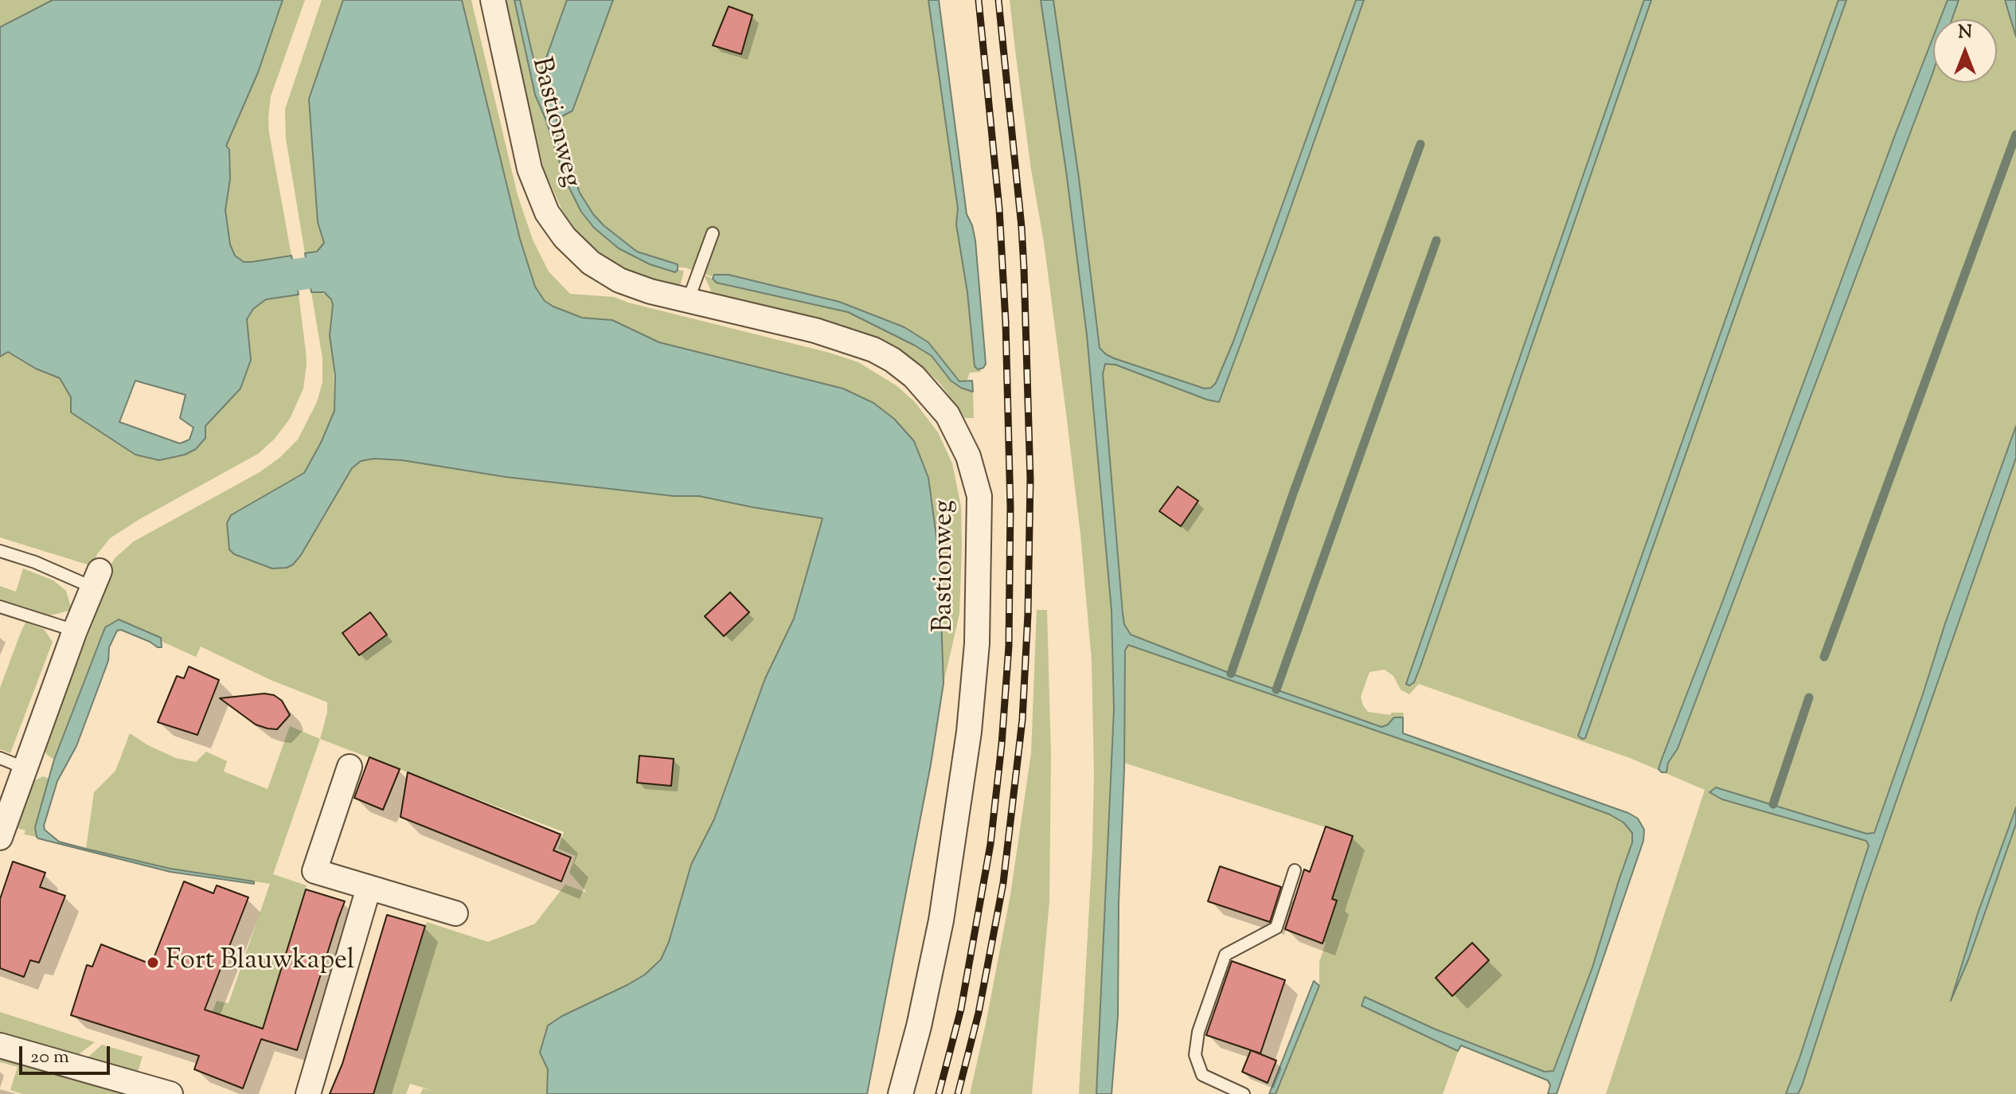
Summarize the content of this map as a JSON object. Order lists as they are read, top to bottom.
{
  "streets": {
    "street": ["Bastionweg"]
  },
  "places": ["Fort Blauwkapel"],
  "scale_bar": "20 m",
  "north": "top"
}
